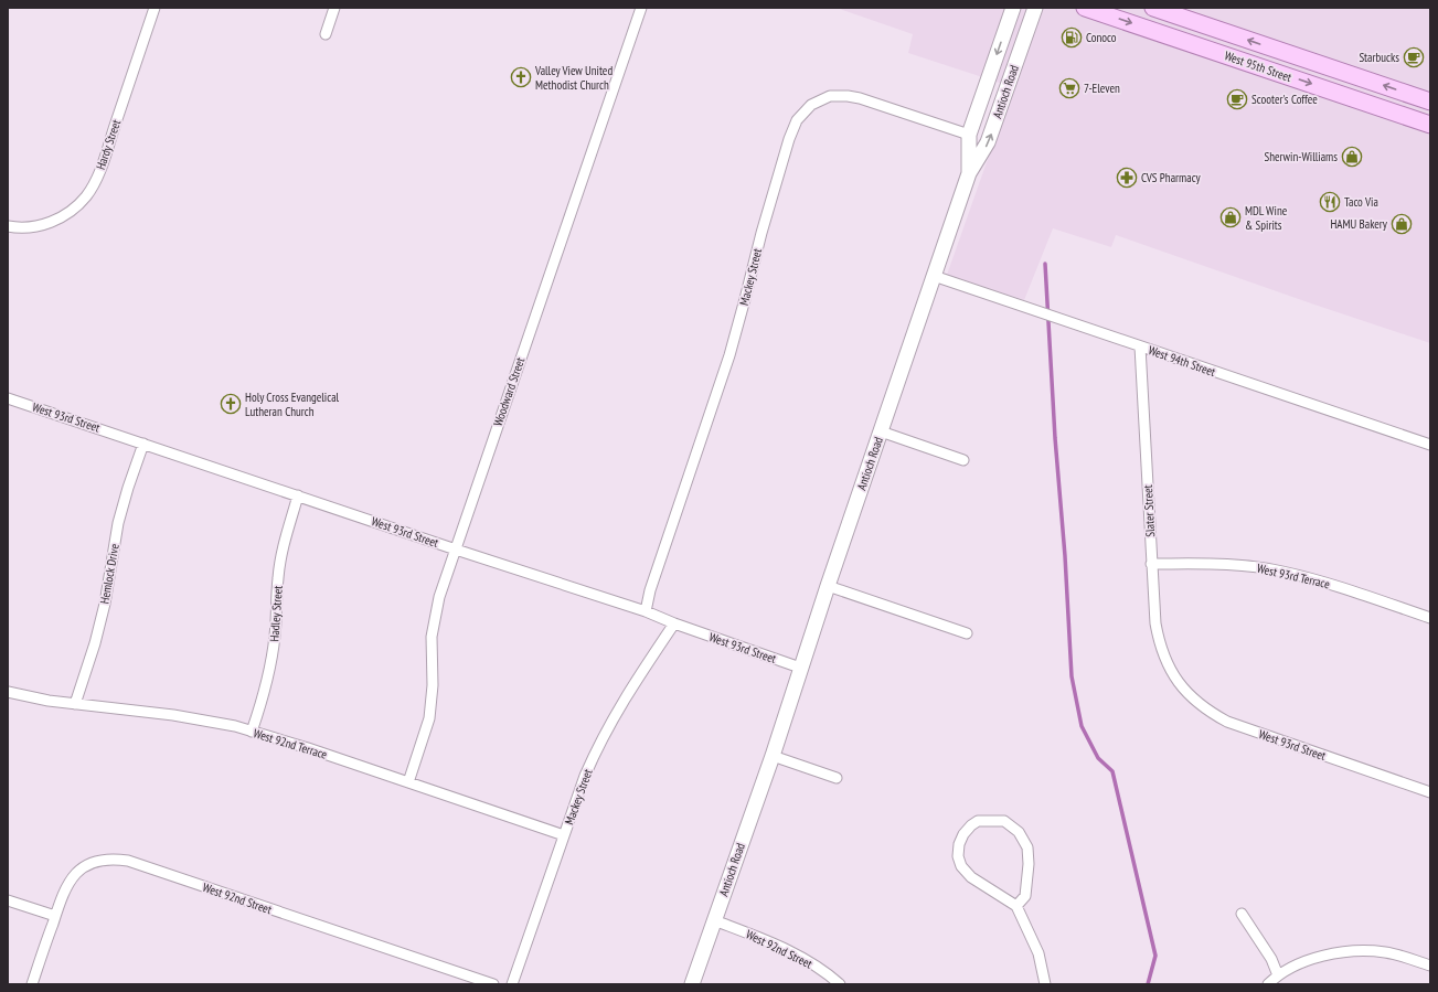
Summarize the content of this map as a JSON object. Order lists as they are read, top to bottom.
{
  "streets": {
    "main road": ["West 95th Street", "Antioch Road"],
    "street": [
      "Hardy Street",
      "Mackey Street",
      "West 94th Street",
      "Woodward Street",
      "West 93rd Street",
      "Slater Street",
      "Hemlock Drive",
      "West 93rd Terrace",
      "Hadley Street",
      "West 92nd Terrace",
      "West 92nd Street"
    ]
  },
  "crossings": [
    ["Antioch Road", "Mackey Street"],
    ["Antioch Road", "West 94th Street"],
    ["Antioch Road", "West 93rd Street"],
    ["Antioch Road", "West 92nd Street"],
    ["Mackey Street", "West 93rd Street"],
    ["Mackey Street", "West 92nd Terrace"],
    ["West 94th Street", "Slater Street"],
    ["Woodward Street", "West 93rd Street"],
    ["Woodward Street", "West 92nd Terrace"],
    ["West 93rd Street", "Slater Street"],
    ["West 93rd Street", "Hemlock Drive"],
    ["West 93rd Street", "Hadley Street"],
    ["Slater Street", "West 93rd Terrace"],
    ["Hemlock Drive", "West 92nd Terrace"],
    ["Hadley Street", "West 92nd Terrace"]
  ],
  "places": {
    "fuel station": ["Conoco"],
    "cafe": ["Starbucks", "Scooter's Coffee"],
    "church": ["Valley View United Methodist Church", "Holy Cross Evangelical Lutheran Church"],
    "supermarket": ["7-Eleven"],
    "shop": ["Sherwin-Williams", "MDL Wine & Spirits", "HAMU Bakery"],
    "pharmacy": ["CVS Pharmacy"],
    "restaurant": ["Taco Via"]
  }
}
